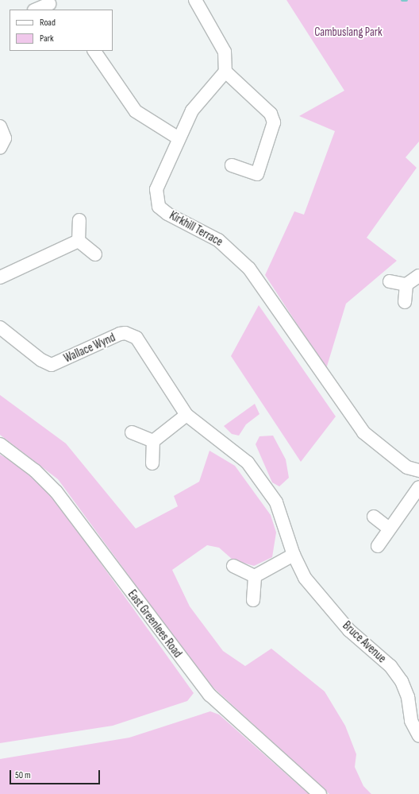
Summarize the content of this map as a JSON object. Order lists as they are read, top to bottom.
{
  "streets": {
    "street": [
      "Kirkhill Terrace",
      "Wallace Wynd",
      "East Greenlees Road",
      "Bruce Avenue"
    ]
  },
  "crossings": [
    ["Wallace Wynd", "Bruce Avenue"]
  ],
  "parks": ["Cambuslang Park"],
  "legend": ["Road", "Park"],
  "scale_bar": "50 m"
}
